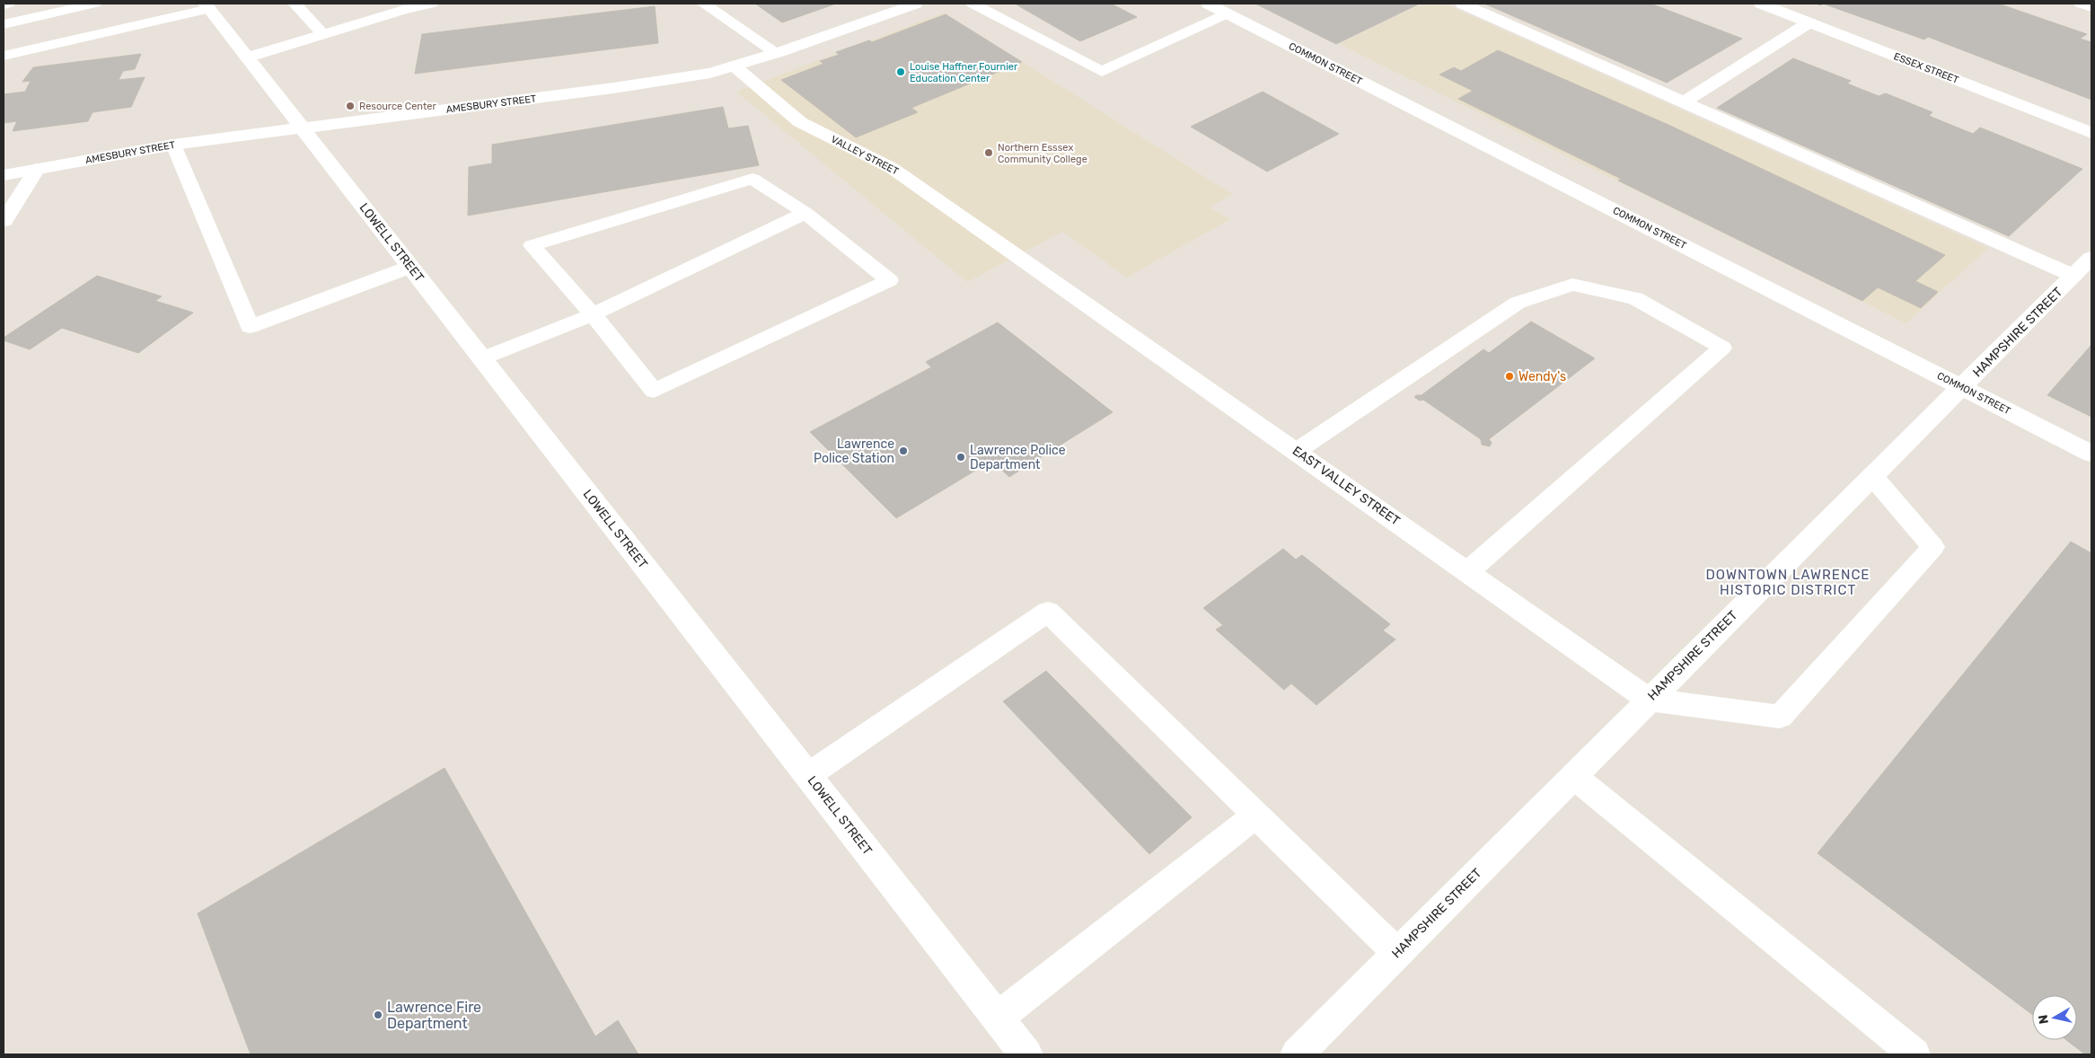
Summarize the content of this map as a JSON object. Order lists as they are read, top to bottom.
{
  "streets": {
    "street": [
      "COMMON STREET",
      "ESSEX STREET",
      "AMESBURY STREET",
      "VALLEY STREET",
      "LOWELL STREET",
      "HAMPSHIRE STREET",
      "EAST VALLEY STREET"
    ]
  },
  "crossings": [
    ["COMMON STREET", "HAMPSHIRE STREET"],
    ["AMESBURY STREET", "VALLEY STREET"],
    ["AMESBURY STREET", "LOWELL STREET"],
    ["VALLEY STREET", "EAST VALLEY STREET"],
    ["HAMPSHIRE STREET", "EAST VALLEY STREET"]
  ],
  "districts": ["DOWNTOWN LAWRENCE HISTORIC DISTRICT"],
  "places": [
    "Louise Haffner Fournier Education Center",
    "Resource Center",
    "Northern Esssex Community College",
    "Wendy's",
    "Lawrence Police Station",
    "Lawrence Police Department",
    "Lawrence Fire Department"
  ],
  "north": "left"
}
